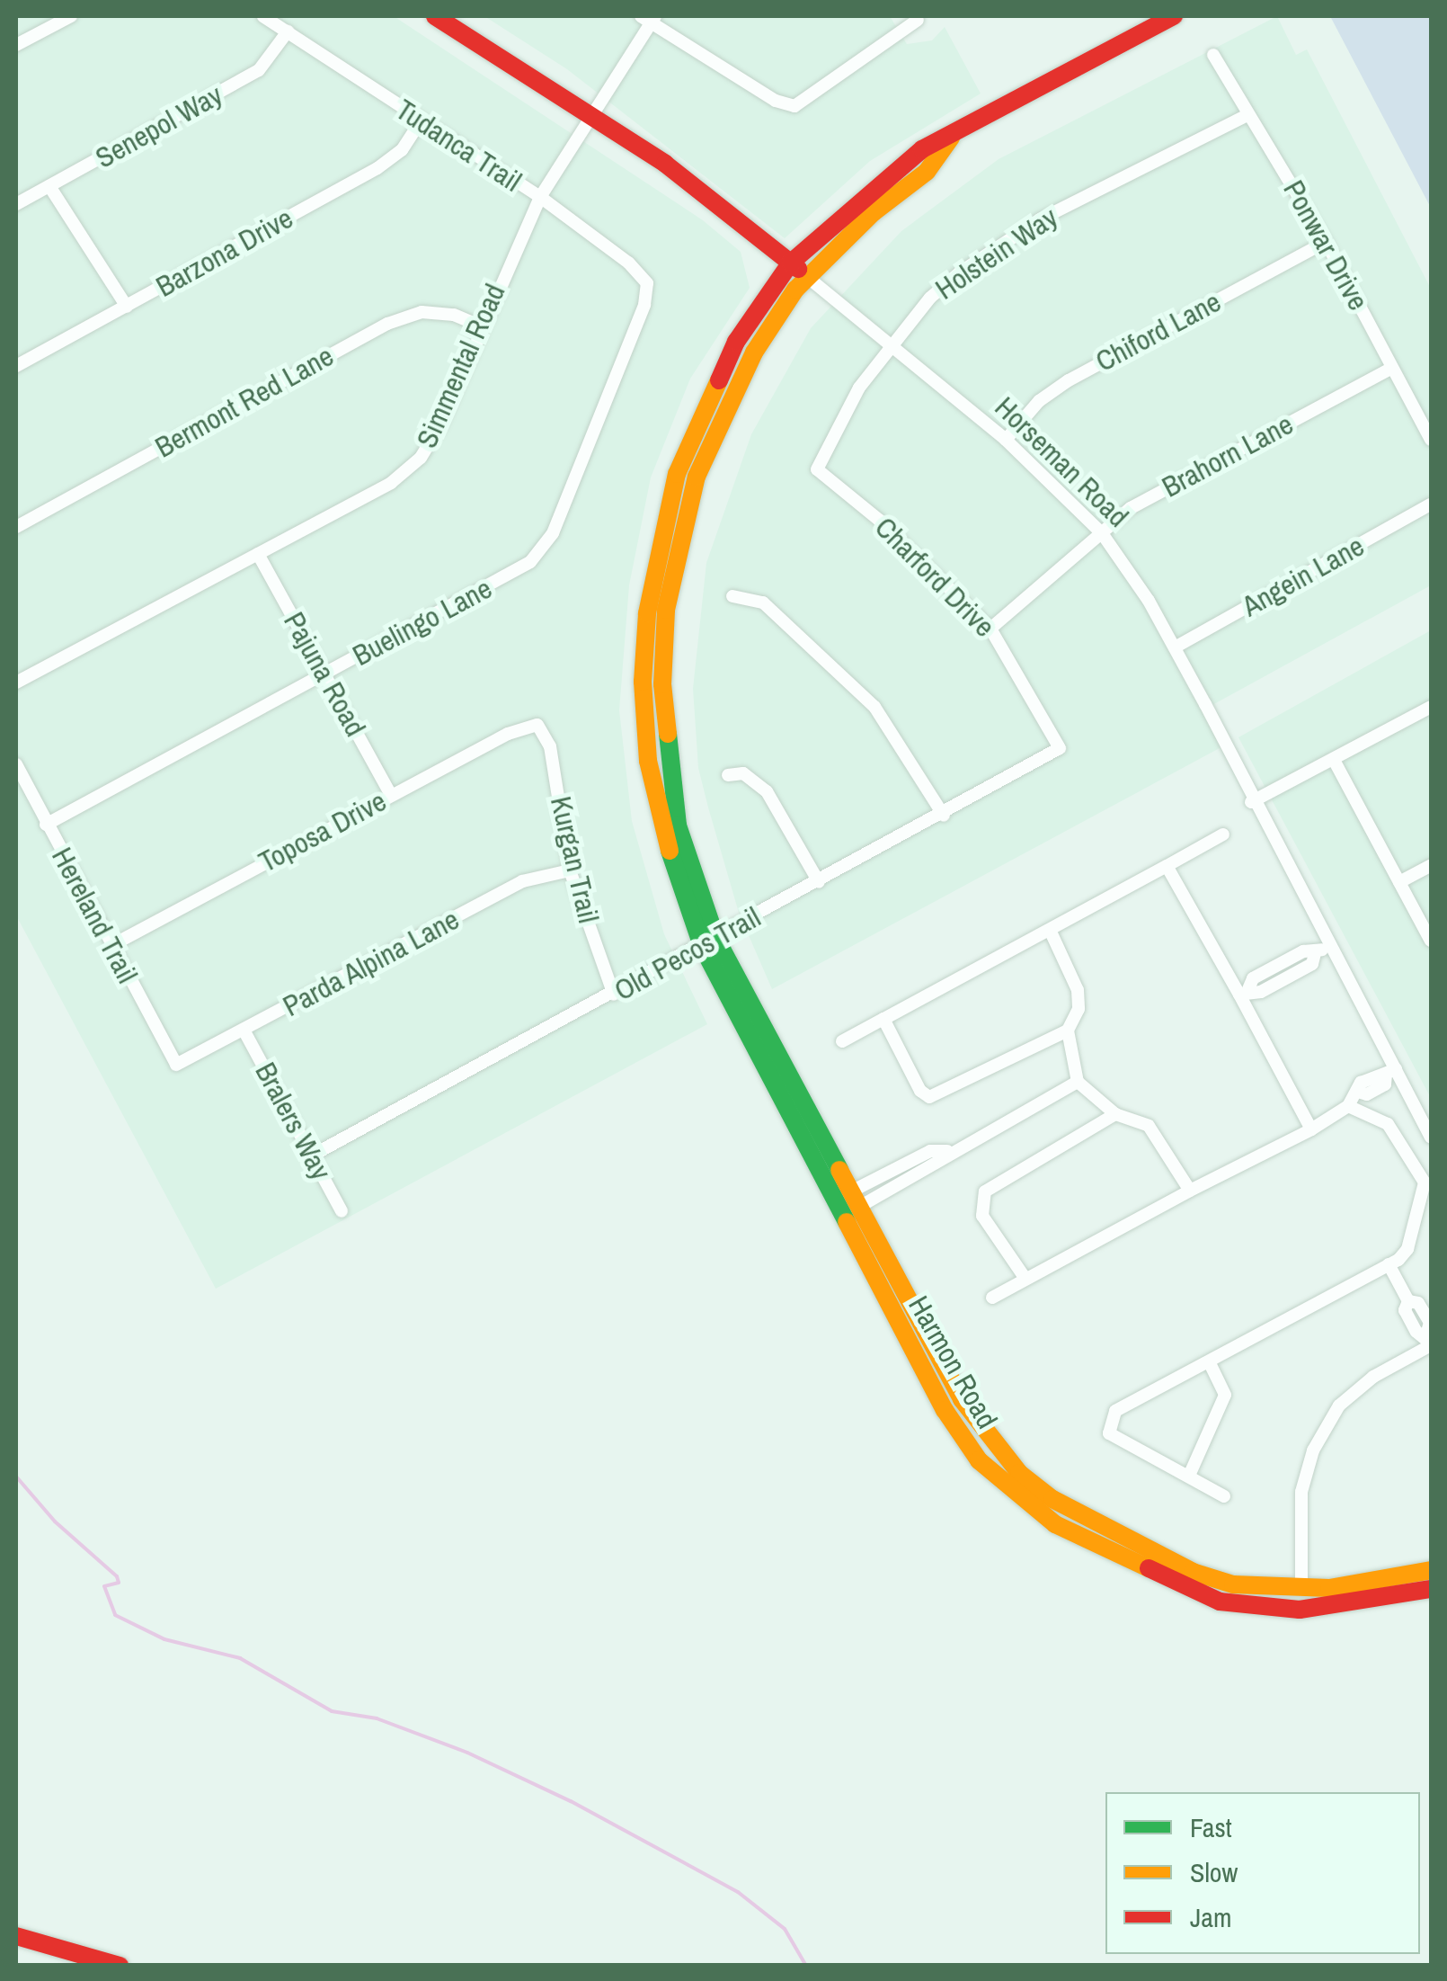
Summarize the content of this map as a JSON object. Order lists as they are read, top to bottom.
{
  "streets": {
    "street": [
      "Senepol Way",
      "Tudanca Trail",
      "Ponwar Drive",
      "Barzona Drive",
      "Holstein Way",
      "Chiford Lane",
      "Simmental Road",
      "Bermont Red Lane",
      "Brahorn Lane",
      "Horseman Road",
      "Angein Lane",
      "Charford Drive",
      "Buelingo Lane",
      "Pajuna Road",
      "Toposa Drive",
      "Kurgan Trail",
      "Hereland Trail",
      "Old Pecos Trail",
      "Parda Alpina Lane",
      "Bralers Way",
      "Harmon Road"
    ]
  },
  "crossings": [
    ["Senepol Way", "Tudanca Trail"],
    ["Tudanca Trail", "Barzona Drive"],
    ["Tudanca Trail", "Simmental Road"],
    ["Tudanca Trail", "Buelingo Lane"],
    ["Ponwar Drive", "Holstein Way"],
    ["Ponwar Drive", "Chiford Lane"],
    ["Ponwar Drive", "Brahorn Lane"],
    ["Holstein Way", "Horseman Road"],
    ["Holstein Way", "Charford Drive"],
    ["Chiford Lane", "Horseman Road"],
    ["Simmental Road", "Bermont Red Lane"],
    ["Simmental Road", "Horseman Road"],
    ["Simmental Road", "Pajuna Road"],
    ["Brahorn Lane", "Horseman Road"],
    ["Brahorn Lane", "Charford Drive"],
    ["Horseman Road", "Angein Lane"],
    ["Charford Drive", "Old Pecos Trail"],
    ["Buelingo Lane", "Pajuna Road"],
    ["Buelingo Lane", "Hereland Trail"],
    ["Pajuna Road", "Toposa Drive"],
    ["Toposa Drive", "Kurgan Trail"],
    ["Toposa Drive", "Hereland Trail"],
    ["Kurgan Trail", "Old Pecos Trail"],
    ["Kurgan Trail", "Parda Alpina Lane"],
    ["Hereland Trail", "Parda Alpina Lane"],
    ["Old Pecos Trail", "Bralers Way"],
    ["Old Pecos Trail", "Harmon Road"],
    ["Parda Alpina Lane", "Bralers Way"]
  ],
  "legend": ["Fast", "Slow", "Jam"]
}
